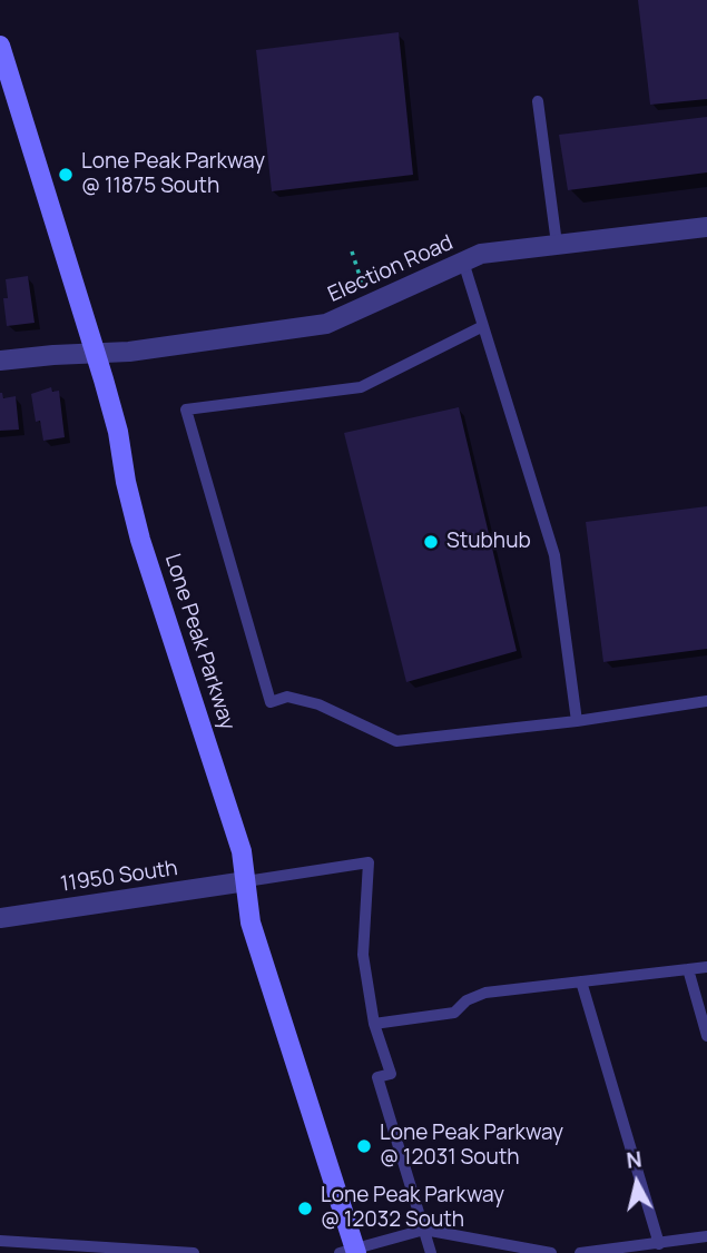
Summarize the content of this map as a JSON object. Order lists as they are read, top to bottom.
{
  "streets": {
    "main road": ["Lone Peak Parkway"],
    "street": ["Election Road", "11950 South"]
  },
  "crossings": [
    ["Election Road", "Lone Peak Parkway"],
    ["Lone Peak Parkway", "11950 South"]
  ],
  "places": [
    "Lone Peak Parkway @ 11875 South",
    "Stubhub",
    "Lone Peak Parkway @ 12031 South",
    "Lone Peak Parkway @ 12032 South"
  ],
  "north": "top"
}
